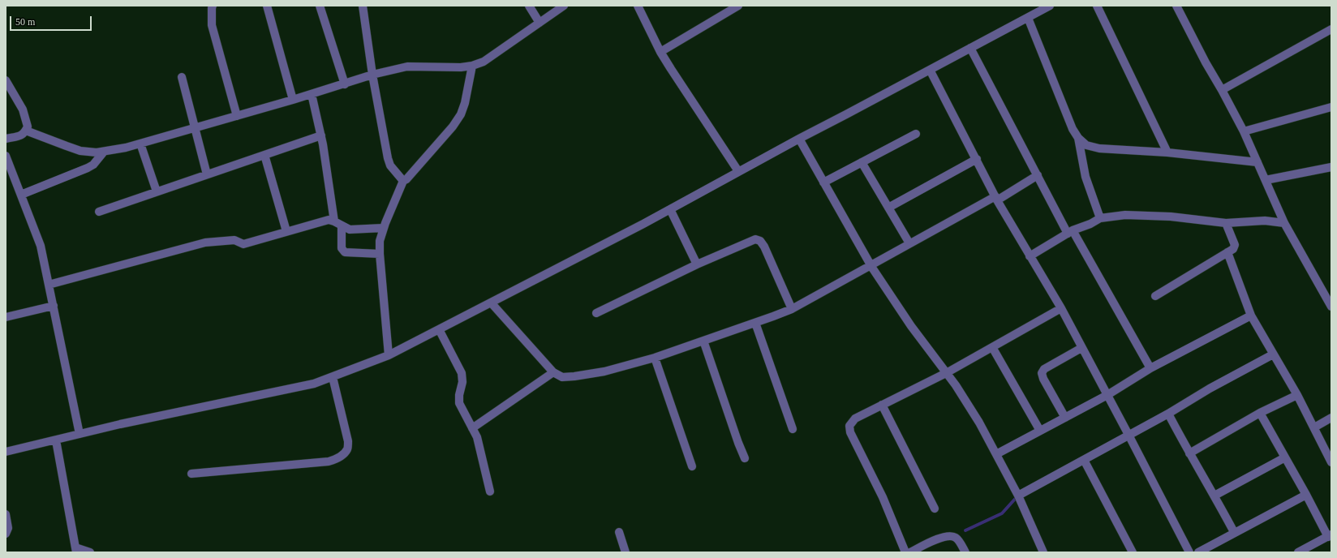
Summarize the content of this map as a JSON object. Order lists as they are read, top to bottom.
{
  "scale_bar": "50 m"
}
